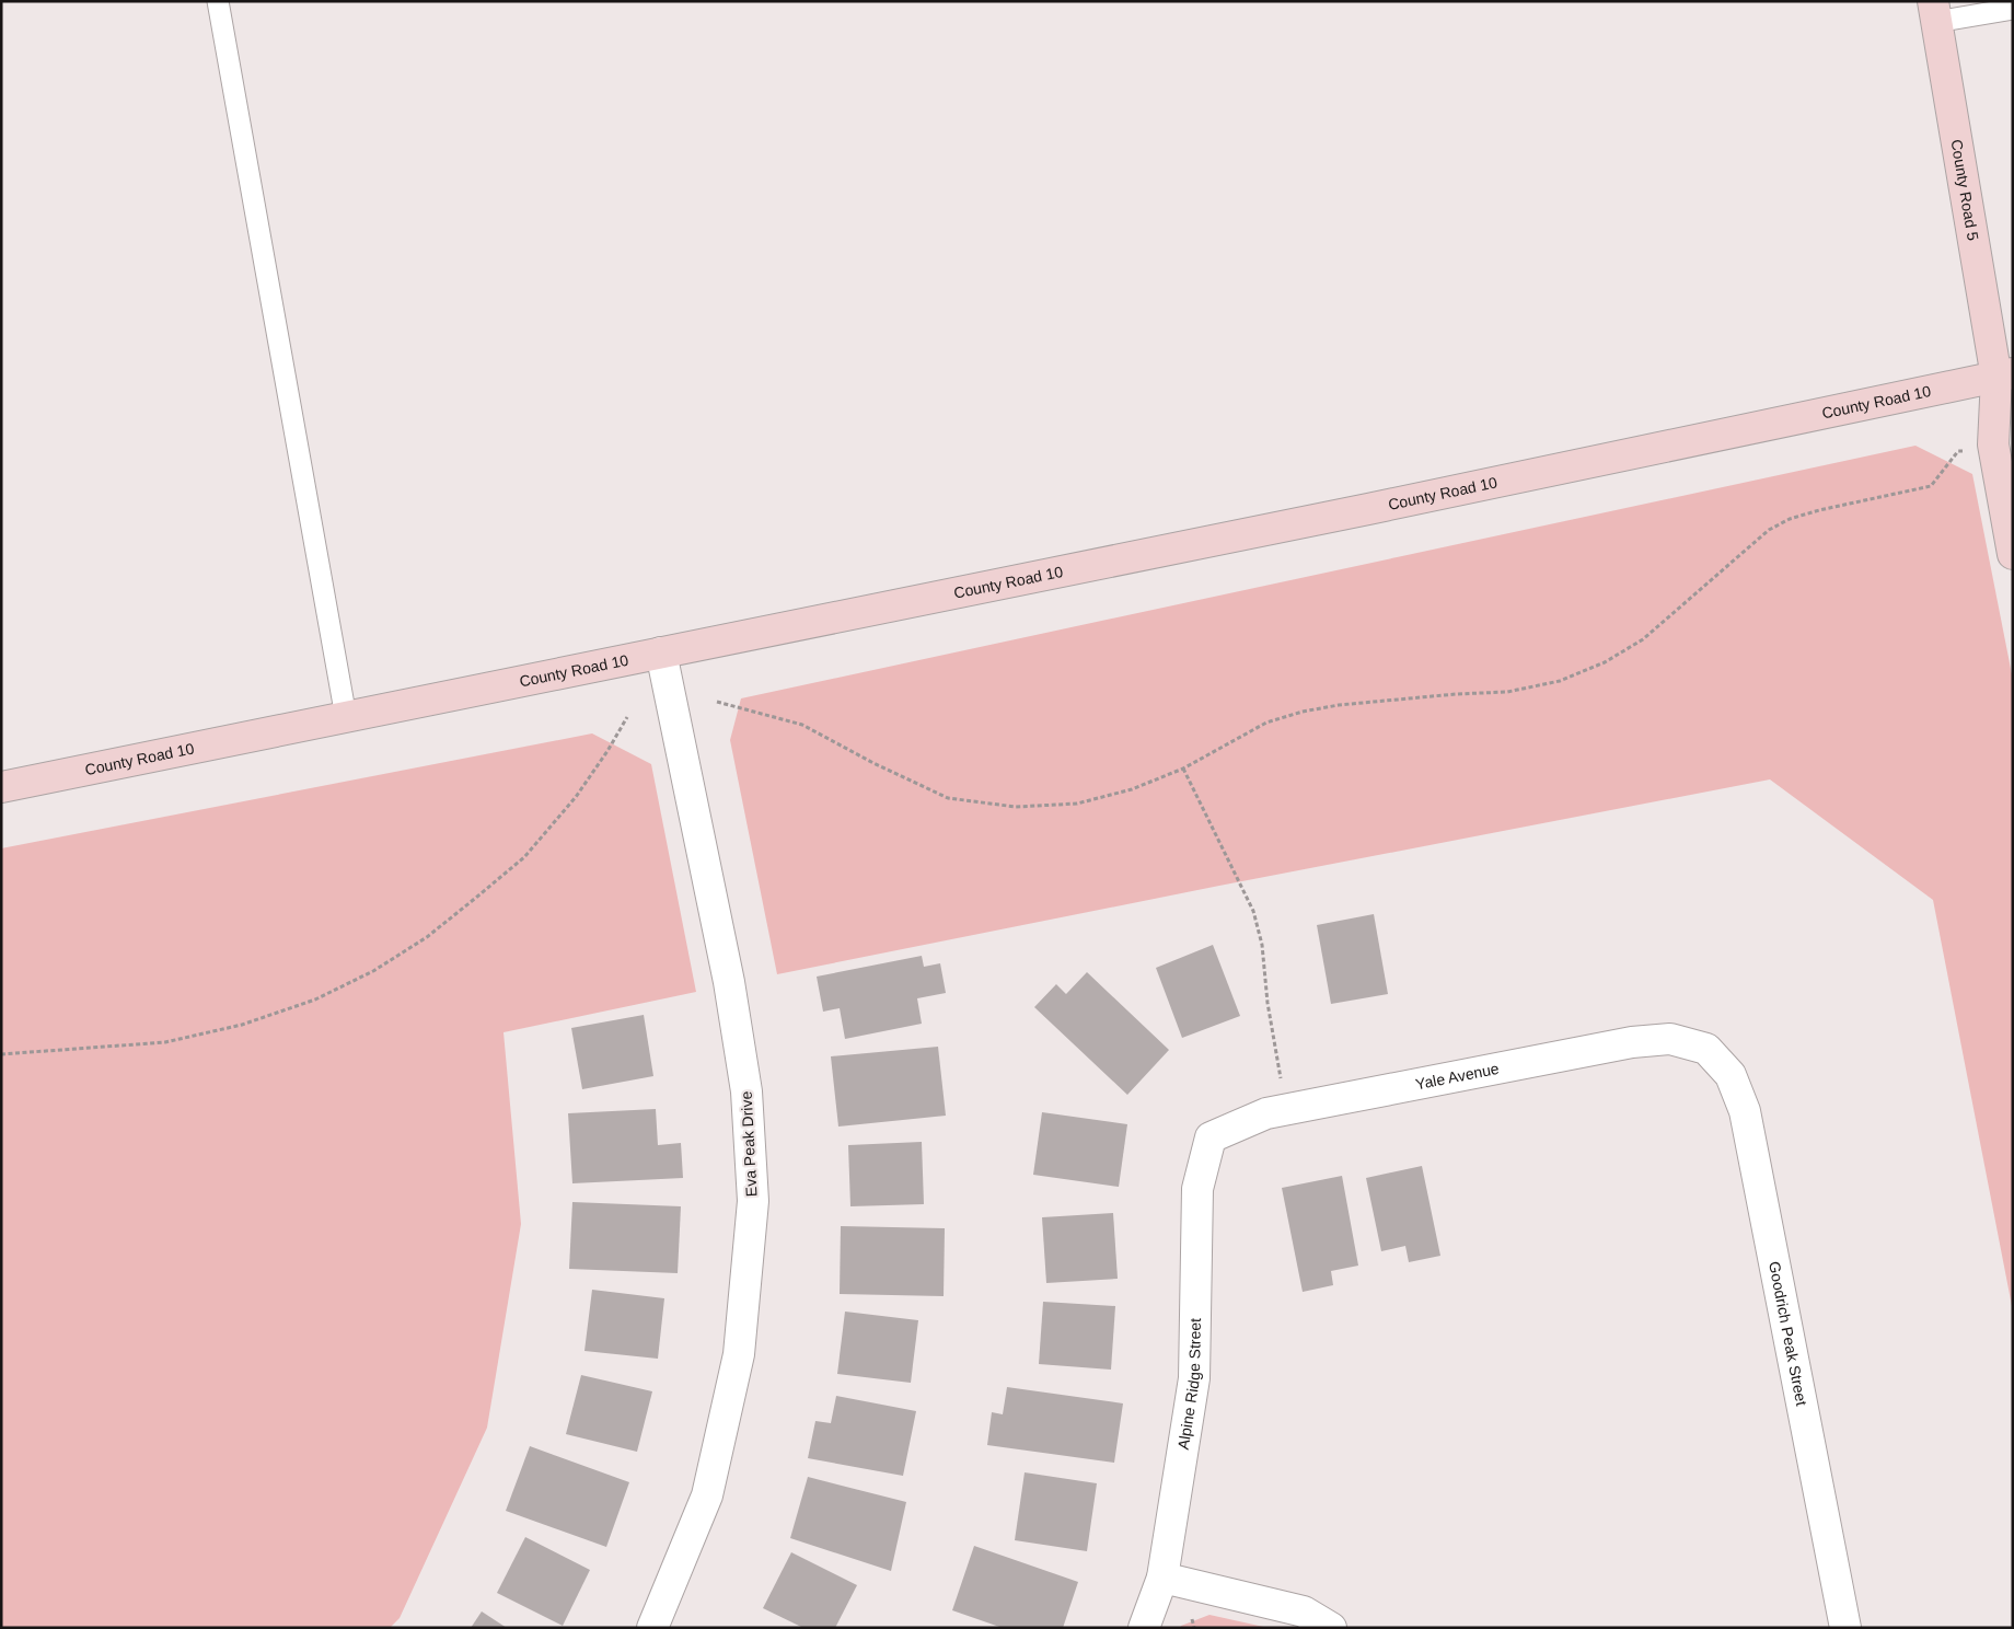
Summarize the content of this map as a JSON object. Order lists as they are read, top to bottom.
{
  "streets": {
    "street": [
      "County Road 5",
      "County Road 10",
      "Yale Avenue",
      "Eva Peak Drive",
      "Goodrich Peak Street",
      "Alpine Ridge Street"
    ]
  },
  "crossings": [
    ["County Road 5", "County Road 10"],
    ["County Road 10", "Eva Peak Drive"],
    ["Yale Avenue", "Goodrich Peak Street"],
    ["Yale Avenue", "Alpine Ridge Street"]
  ]
}
